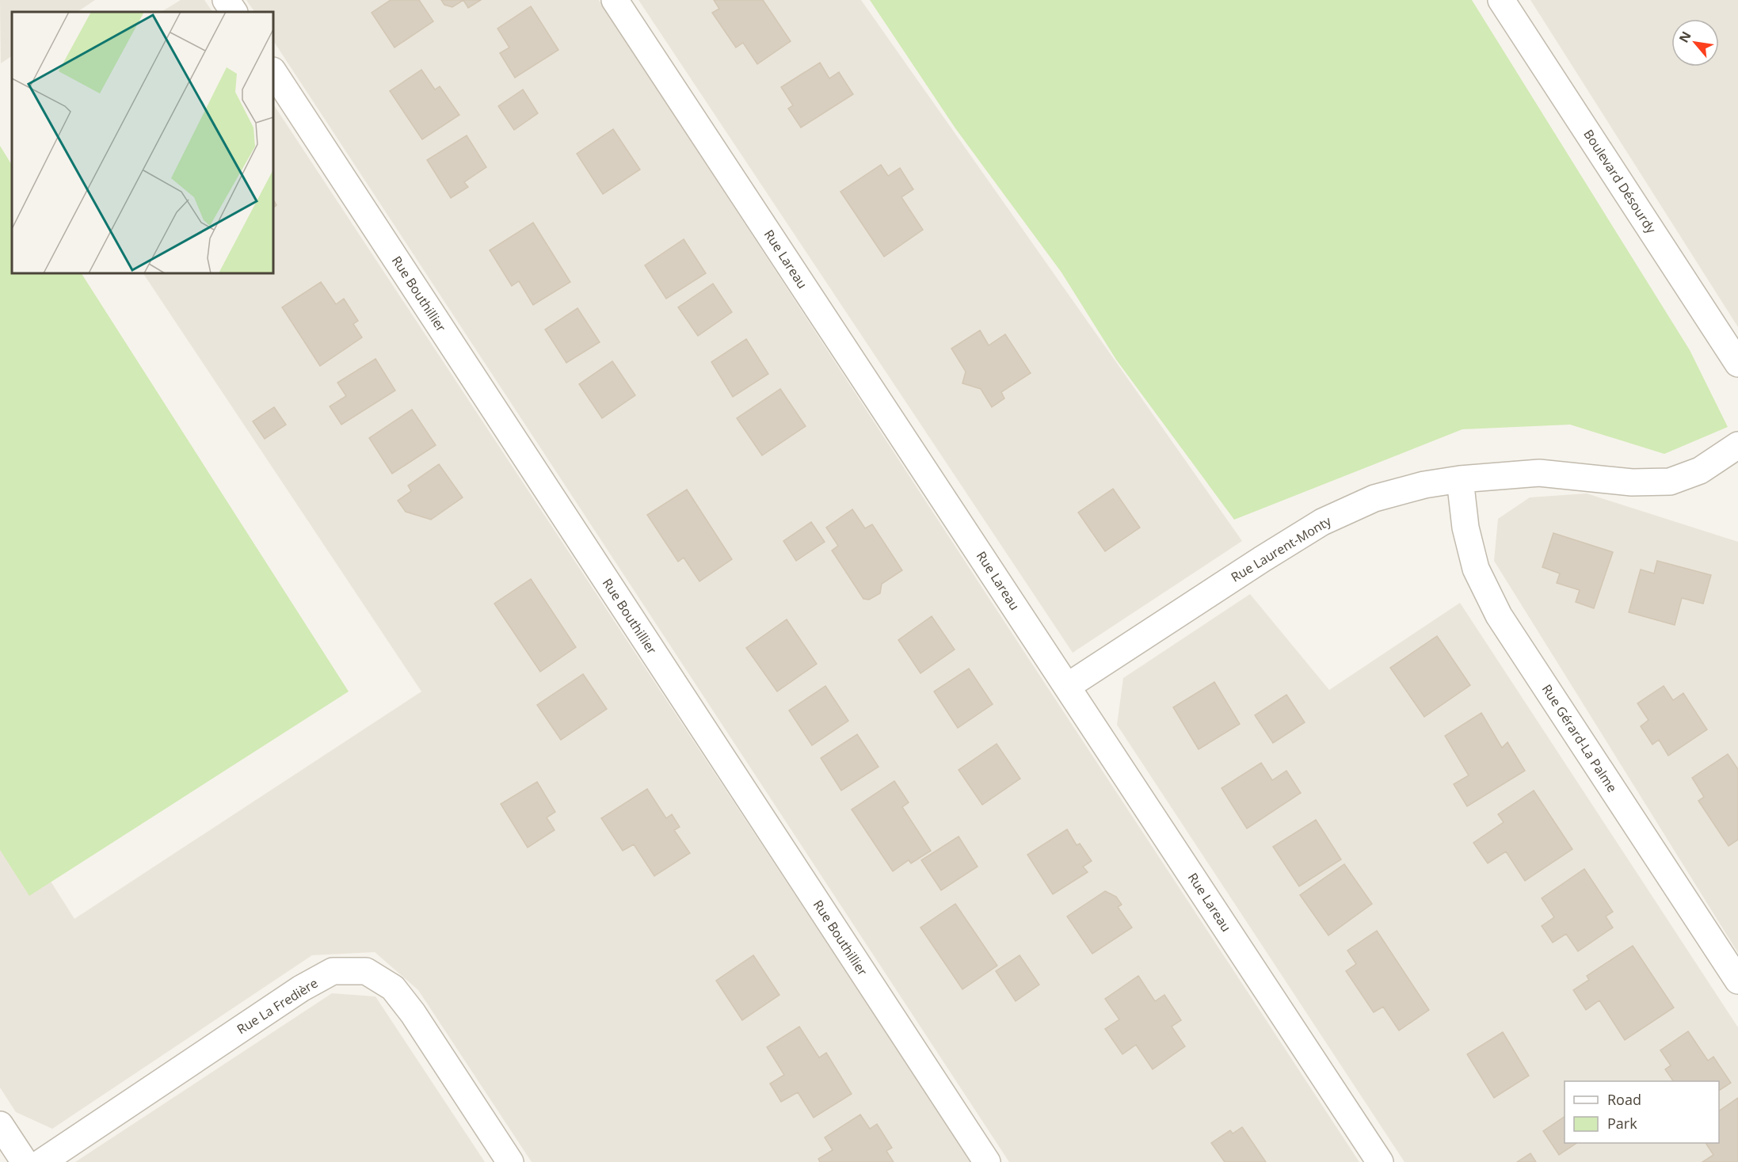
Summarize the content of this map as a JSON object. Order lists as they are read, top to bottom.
{
  "streets": {
    "street": [
      "Boulevard Désourdy",
      "Rue Lareau",
      "Rue Bouthillier",
      "Rue Laurent-Monty",
      "Rue Gérard-La Palme",
      "Rue La Fredière"
    ]
  },
  "crossings": [
    ["Rue Lareau", "Rue Laurent-Monty"],
    ["Rue Laurent-Monty", "Rue Gérard-La Palme"]
  ],
  "legend": ["Road", "Park"],
  "north": "top left"
}
